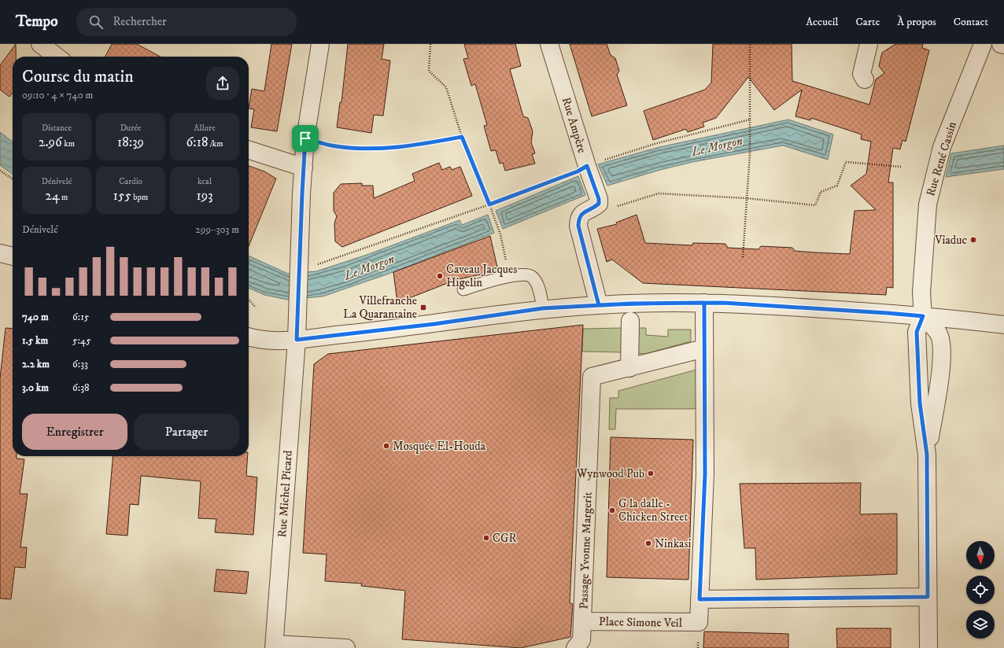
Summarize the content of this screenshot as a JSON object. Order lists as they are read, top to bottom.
{
  "streets": {
    "street": [
      "Rue Ampère",
      "Rue René Cassin",
      "Rue Michel Picard",
      "Passage Yvonne Margerit",
      "Place Simone Veil"
    ]
  },
  "crossings": [
    ["Passage Yvonne Margerit", "Place Simone Veil"]
  ],
  "water": ["Le Morgon"],
  "places": {
    "other": [
      "Viaduc",
      "Caveau Jacques Higelin",
      "Mosquée El-Houda",
      "Wynwood Pub",
      "G la dalle - Chicken Street",
      "CGR",
      "Ninkasi"
    ],
    "transit": ["Villefranche La Quarantaine"]
  },
  "north": "bottom",
  "page": {
    "header": "Tempo",
    "search": "Rechercher",
    "nav": [
      "Accueil",
      "Carte",
      "À propos",
      "Contact"
    ],
    "heading": ["Course du matin", "09:10 · 4 × 740 m"],
    "stats": [
      ["Distance", "2.96 km"],
      ["Durée", "18:39"],
      ["Allure", "6:18 /km"],
      ["Dénivelé", "24 m"],
      ["Cardio", "155 bpm"],
      ["kcal", "193"]
    ],
    "chart": ["Dénivelé", "299–303 m"],
    "list": [
      {
        "name": "740 m",
        "note": "6:15"
      },
      {
        "name": "1.5 km",
        "note": "5:45"
      },
      {
        "name": "2.2 km",
        "note": "6:33"
      },
      {
        "name": "3.0 km",
        "note": "6:38"
      }
    ],
    "buttons": ["Enregistrer", "Partager"]
  }
}
